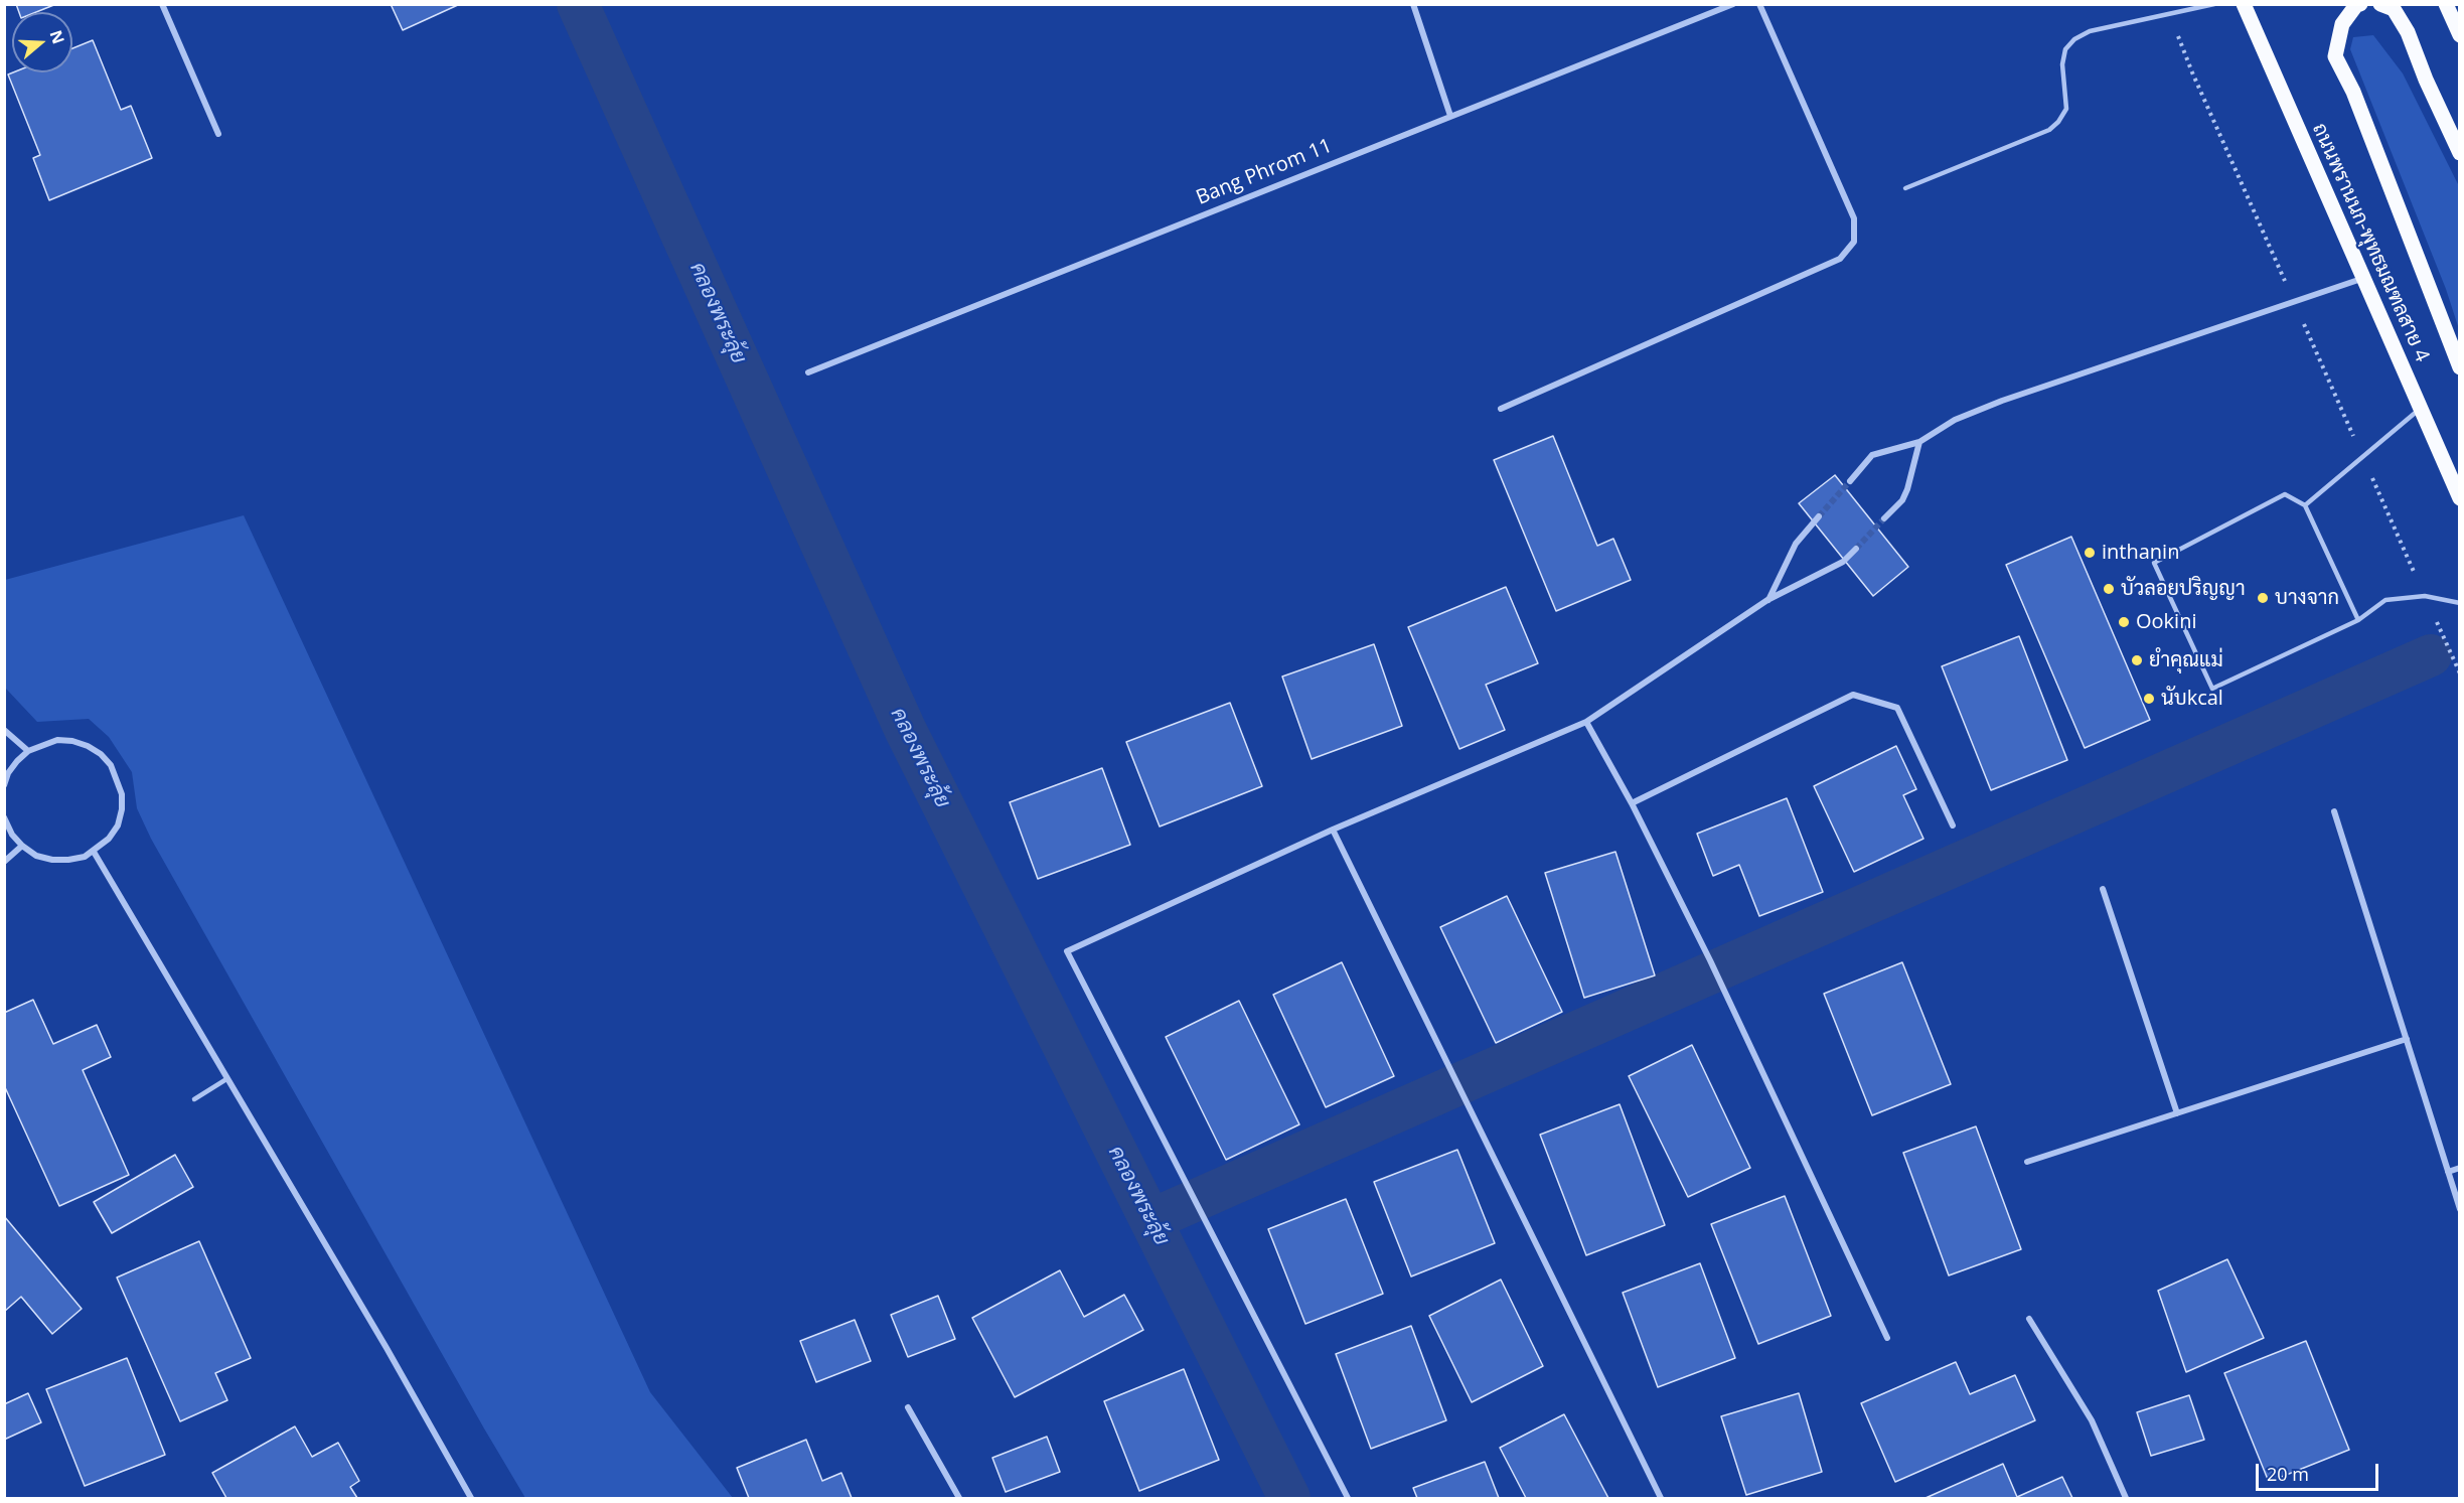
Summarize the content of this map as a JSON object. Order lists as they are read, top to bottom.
{
  "streets": {
    "main road": ["ถนนพรานนก-พุทธมณฑลสาย 4"],
    "street": ["Bang Phrom 11"]
  },
  "water": ["คลองพระลุ้ย"],
  "places": [
    "inthanin",
    "บัวลอยปริญญา",
    "บางจาก",
    "Ookini",
    "ยำคุณแม่",
    "นับkcal"
  ],
  "scale_bar": "20 m",
  "north": "right"
}
